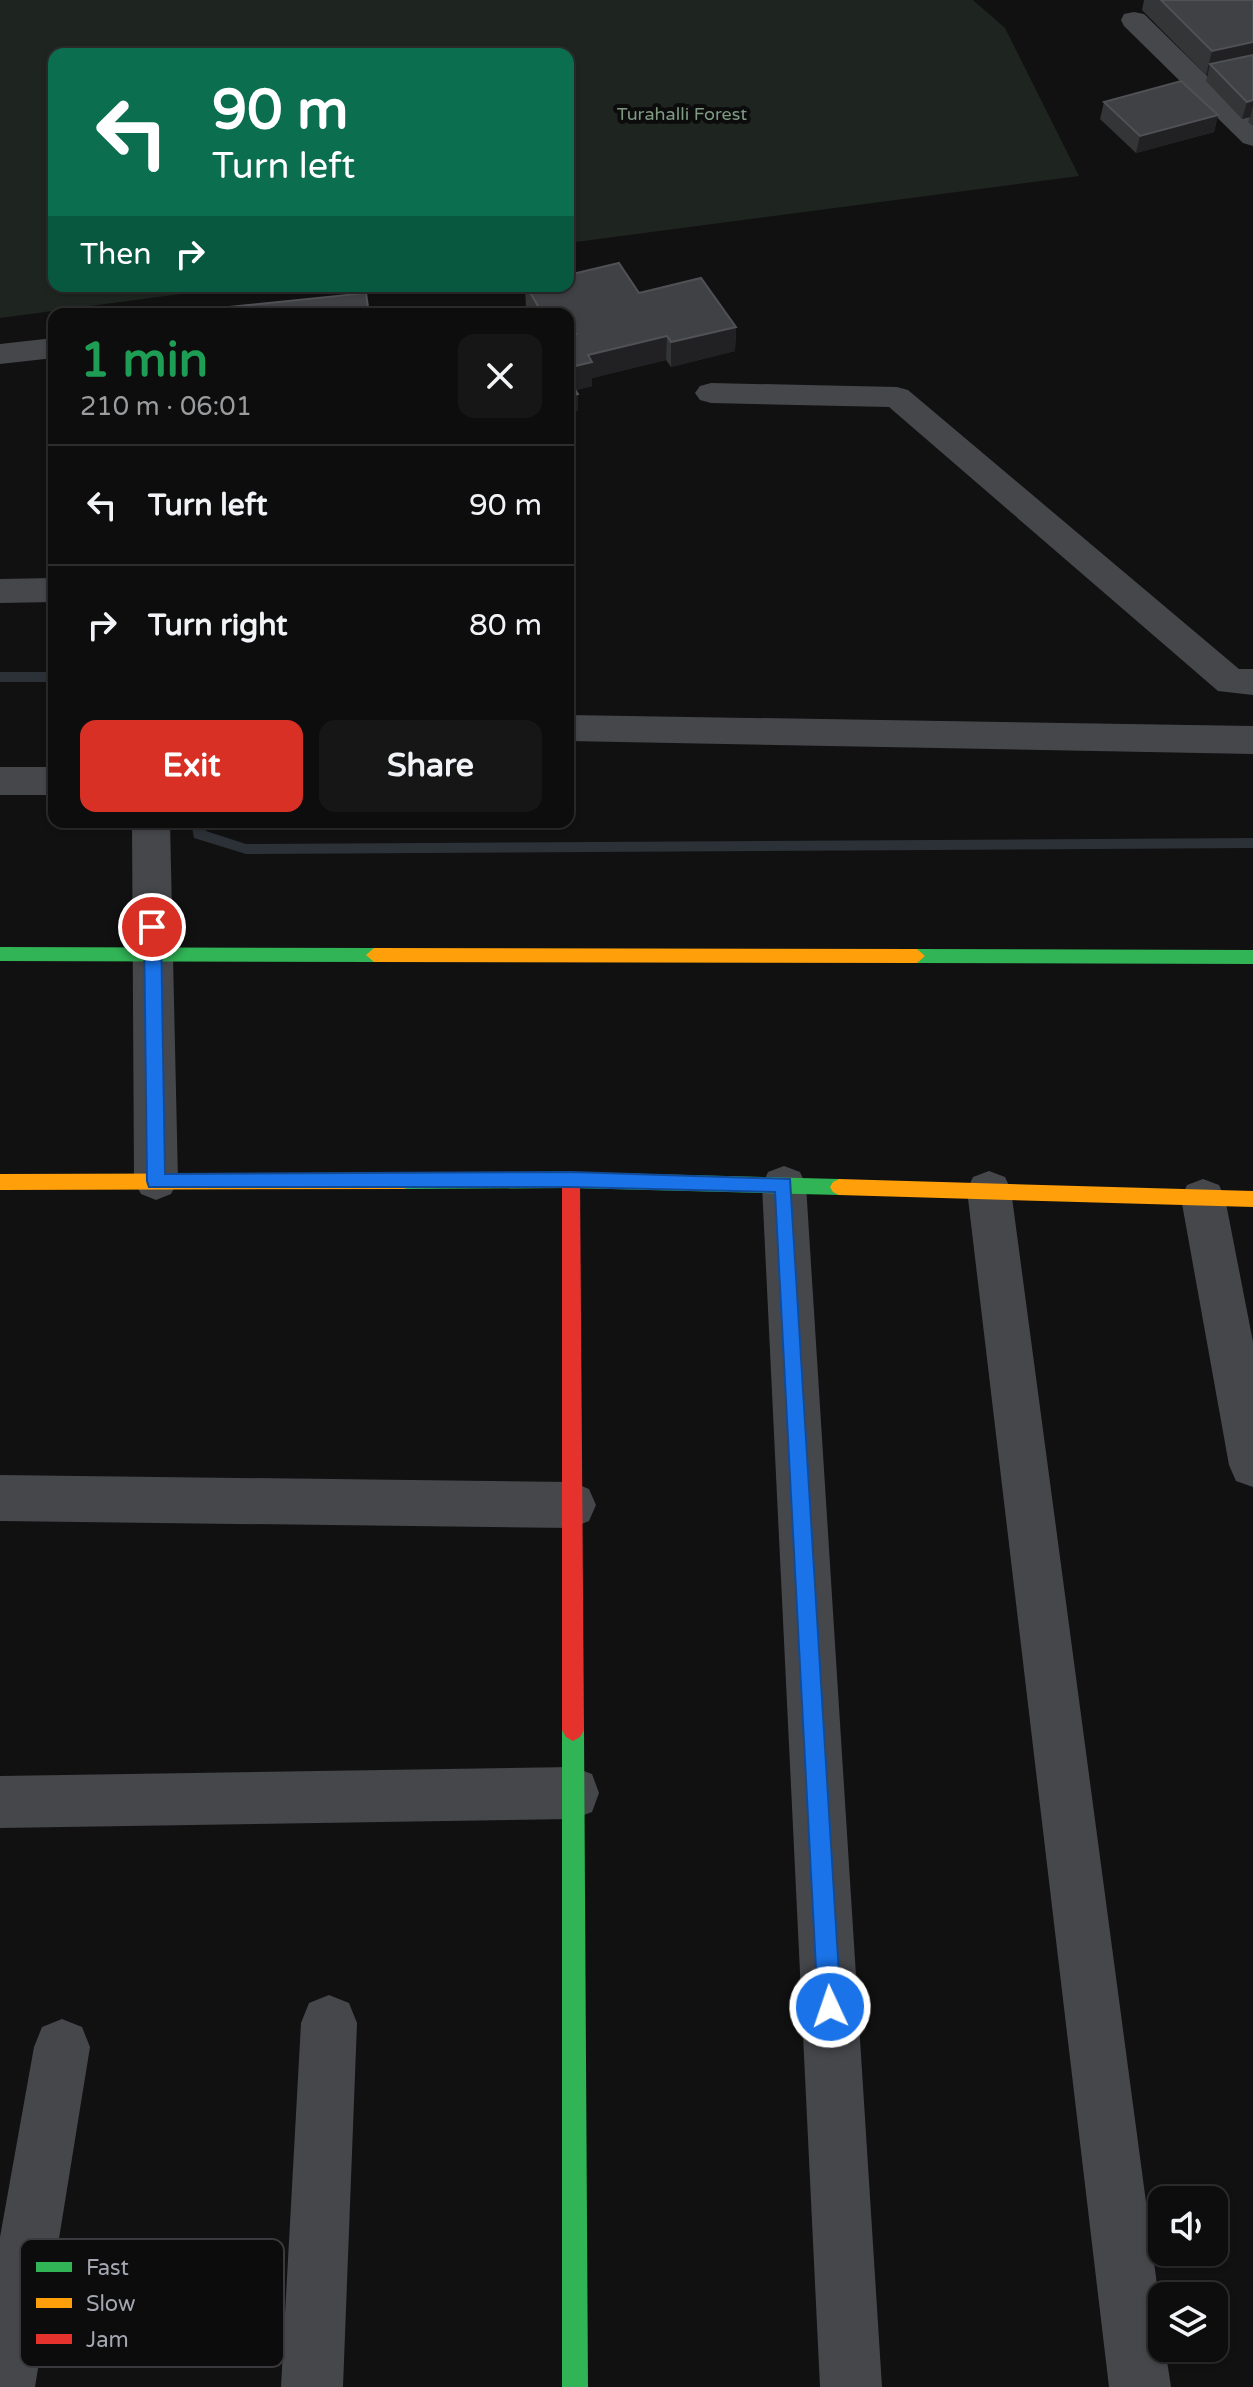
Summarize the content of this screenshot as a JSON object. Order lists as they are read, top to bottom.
{
  "parks": ["Turahalli Forest"],
  "legend": ["Fast", "Slow", "Jam"],
  "page": {
    "turn": ["90 m", "Turn left"],
    "then": "Then",
    "heading": ["1 min", "210 m · 06:01"],
    "list": [
      {
        "name": "Turn left",
        "value": "90 m"
      },
      {
        "name": "Turn right",
        "value": "80 m"
      }
    ],
    "buttons": ["Exit", "Share"]
  }
}
